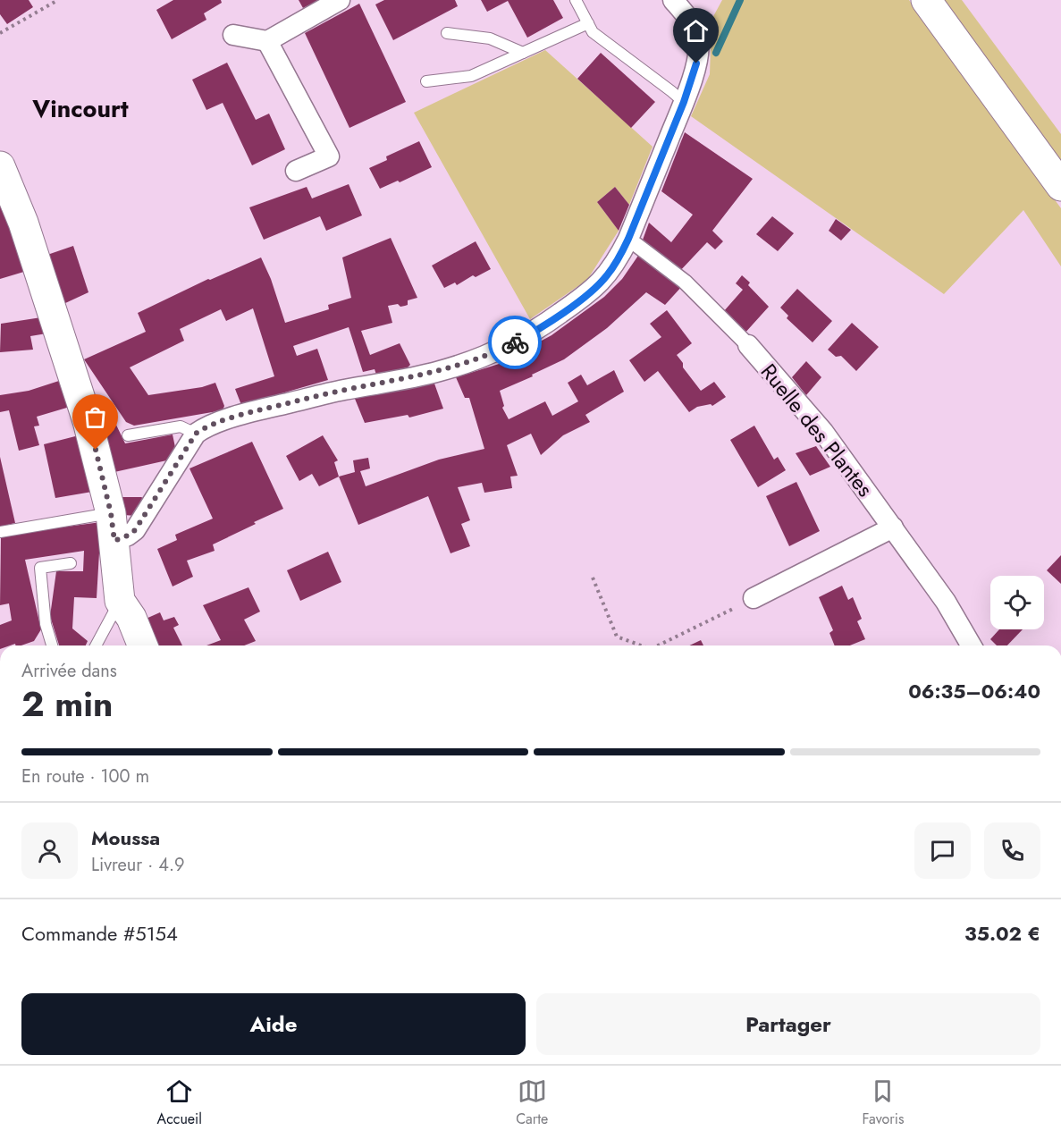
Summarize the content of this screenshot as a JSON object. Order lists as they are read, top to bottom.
{
  "streets": {
    "street": ["Ruelle des Plantes"]
  },
  "districts": ["Vincourt"],
  "page": {
    "heading": ["2 min", "Arrivée dans", "06:35–06:40"],
    "panel": [
      "Moussa",
      "Livreur · 4.9",
      "Commande #5154",
      "35.02 €"
    ],
    "bar": "En route · 100 m",
    "buttons": ["Aide", "Partager"],
    "tabs": ["Accueil", "Carte", "Favoris"]
  }
}
